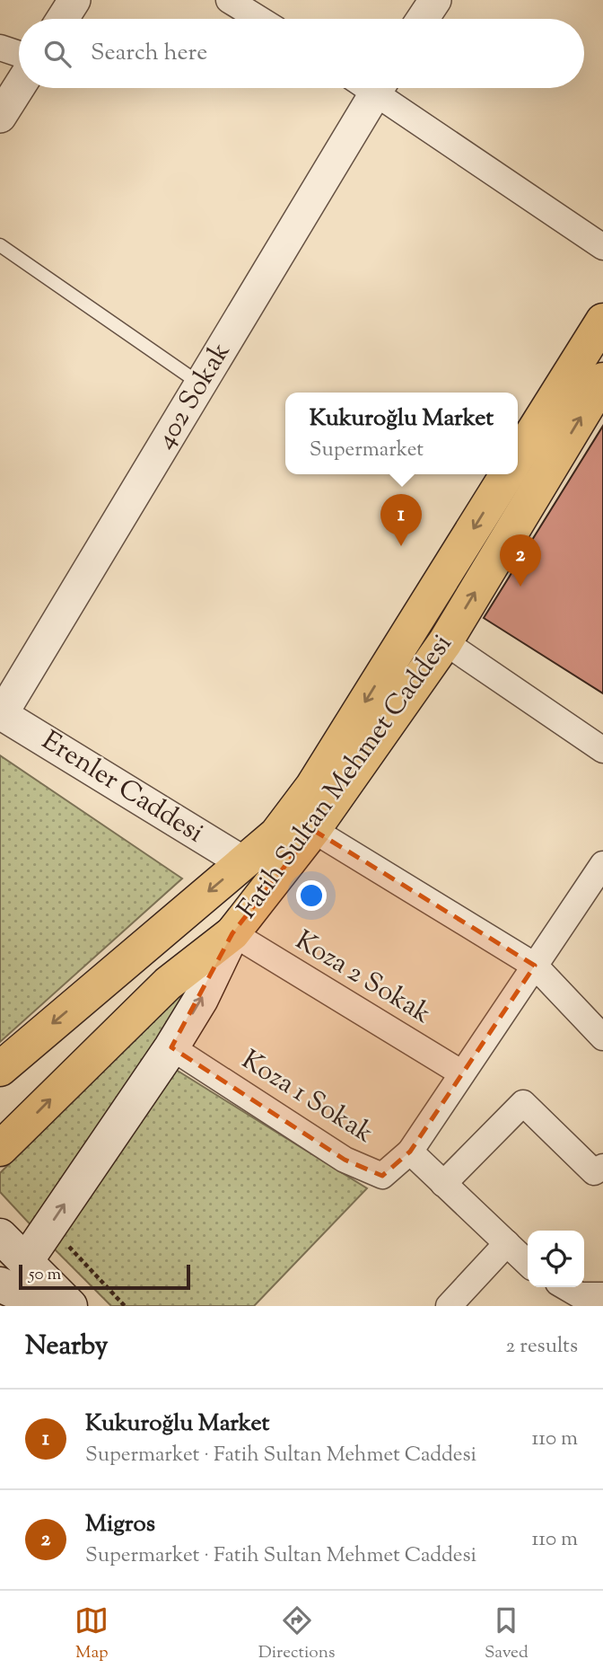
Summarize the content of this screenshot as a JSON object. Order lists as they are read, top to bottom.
{
  "streets": {
    "main road": ["Fatih Sultan Mehmet Caddesi"],
    "street": [
      "402 Sokak",
      "Erenler Caddesi",
      "Koza 2 Sokak",
      "Koza 1 Sokak"
    ]
  },
  "crossings": [
    ["402 Sokak", "Erenler Caddesi"],
    ["Fatih Sultan Mehmet Caddesi", "Erenler Caddesi"],
    ["Fatih Sultan Mehmet Caddesi", "Koza 2 Sokak"]
  ],
  "scale_bar": "50 m",
  "page": {
    "search": "Search here",
    "popup": ["Kukuroğlu Market", "Supermarket"],
    "pins": ["1", "2"],
    "scale": "50 m",
    "heading": ["Nearby", "2 results"],
    "list": [
      {
        "mark": "1",
        "name": "Kukuroğlu Market",
        "note": "Supermarket · Fatih Sultan Mehmet Caddesi",
        "value": "110 m"
      },
      {
        "mark": "2",
        "name": "Migros",
        "note": "Supermarket · Fatih Sultan Mehmet Caddesi",
        "value": "110 m"
      }
    ],
    "nav": ["Map", "Directions", "Saved"]
  }
}
